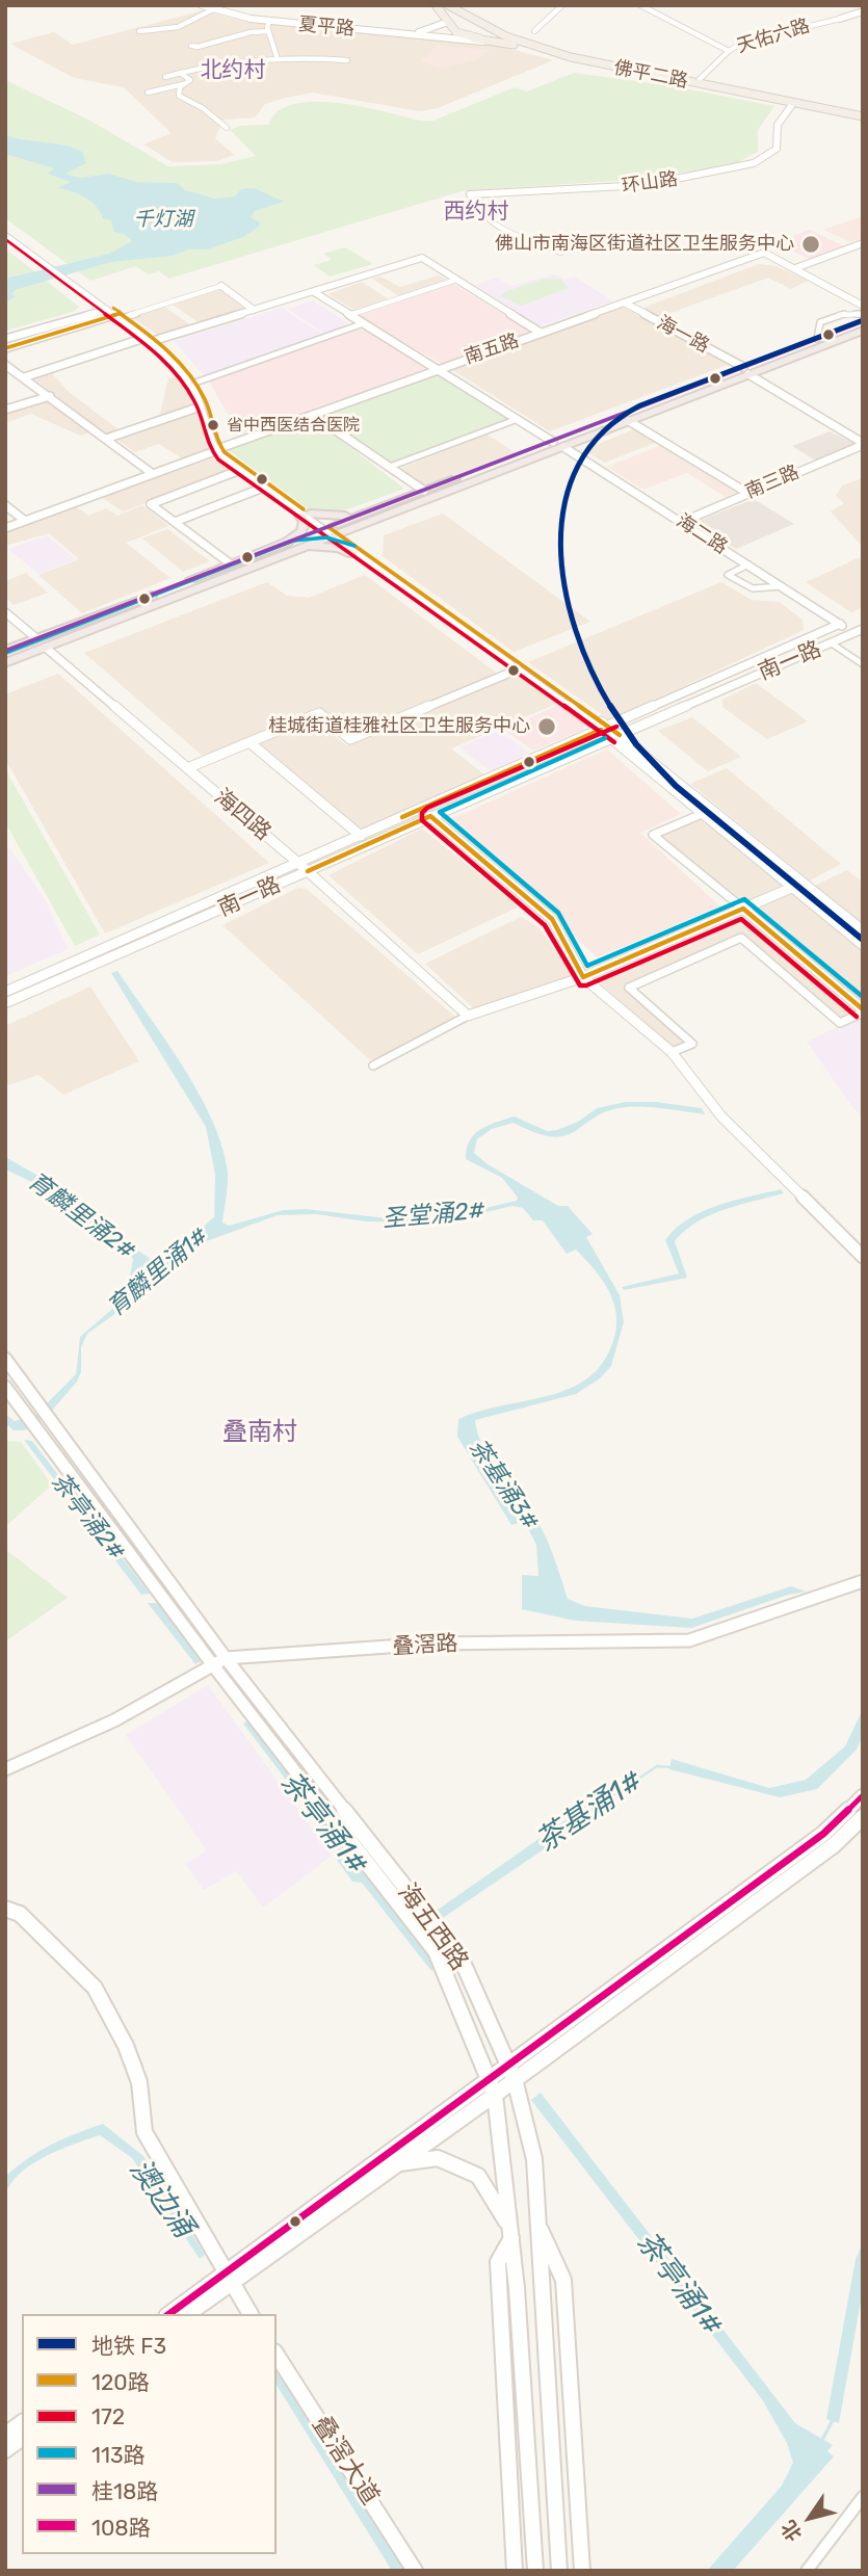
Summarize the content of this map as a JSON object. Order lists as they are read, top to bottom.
{
  "streets": {
    "main road": [
      "夏平路",
      "天佑六路",
      "佛平二路",
      "环山路",
      "海一路",
      "南五路",
      "南三路",
      "海二路",
      "南一路",
      "海四路",
      "叠滘路",
      "海五西路",
      "叠滘大道"
    ]
  },
  "crossings": [
    ["夏平路", "佛平二路"],
    ["天佑六路", "佛平二路"],
    ["佛平二路", "环山路"],
    ["海一路", "南五路"],
    ["海一路", "南三路"],
    ["南三路", "海二路"],
    ["海二路", "南一路"],
    ["南一路", "海四路"],
    ["叠滘路", "海五西路"]
  ],
  "districts": ["北约村", "西约村", "叠南村"],
  "water": [
    "千灯湖",
    "圣堂涌2#",
    "育麟里涌2#",
    "育麟里涌1#",
    "茶基涌3#",
    "茶亭涌2#",
    "茶基涌1#",
    "茶亭涌1#",
    "澳边涌"
  ],
  "places": ["佛山市南海区街道社区卫生服务中心", "省中西医结合医院", "桂城街道桂雅社区卫生服务中心"],
  "lines": [
    "transit line 172",
    "transit line 120路",
    "metro line F3",
    "transit line 桂18路",
    "transit line 113路",
    "transit line 108路"
  ],
  "legend": [
    "地铁 F3",
    "120路",
    "172",
    "113路",
    "桂18路",
    "108路"
  ],
  "north": "bottom left"
}
